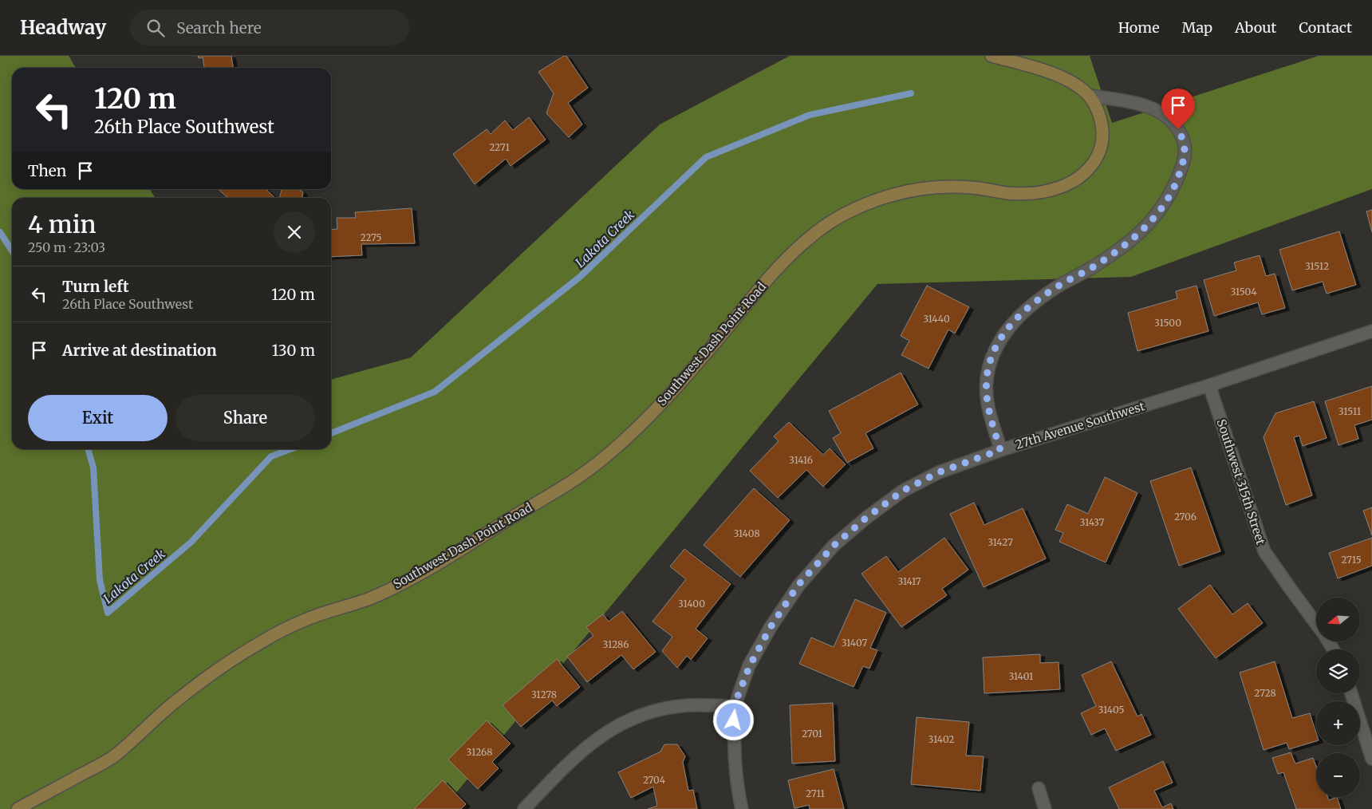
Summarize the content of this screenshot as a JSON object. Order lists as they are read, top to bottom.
{
  "streets": {
    "main road": ["Southwest Dash Point Road"],
    "street": ["27th Avenue Southwest", "Southwest 315th Street"]
  },
  "crossings": [
    ["27th Avenue Southwest", "Southwest 315th Street"]
  ],
  "water": ["Lakota Creek"],
  "house_numbers": [
    "2271",
    "2275",
    "31512",
    "31504",
    "31440",
    "31500",
    "31511",
    "31416",
    "2706",
    "31437",
    "31408",
    "31427",
    "2715",
    "31417",
    "31400",
    "31407",
    "31286",
    "31401",
    "2728",
    "31278",
    "31405",
    "2701",
    "31402",
    "31268",
    "2704",
    "2711"
  ],
  "north": "left",
  "page": {
    "header": "Headway",
    "search": "Search here",
    "nav": [
      "Home",
      "Map",
      "About",
      "Contact"
    ],
    "turn": ["120 m", "26th Place Southwest"],
    "then": "Then",
    "heading": ["4 min", "250 m · 23:03"],
    "list": [
      {
        "name": "Turn left",
        "note": "26th Place Southwest",
        "value": "120 m"
      },
      {
        "name": "Arrive at destination",
        "value": "130 m"
      }
    ],
    "buttons": ["Exit", "Share"],
    "map_buttons": ["+", "−"]
  }
}
